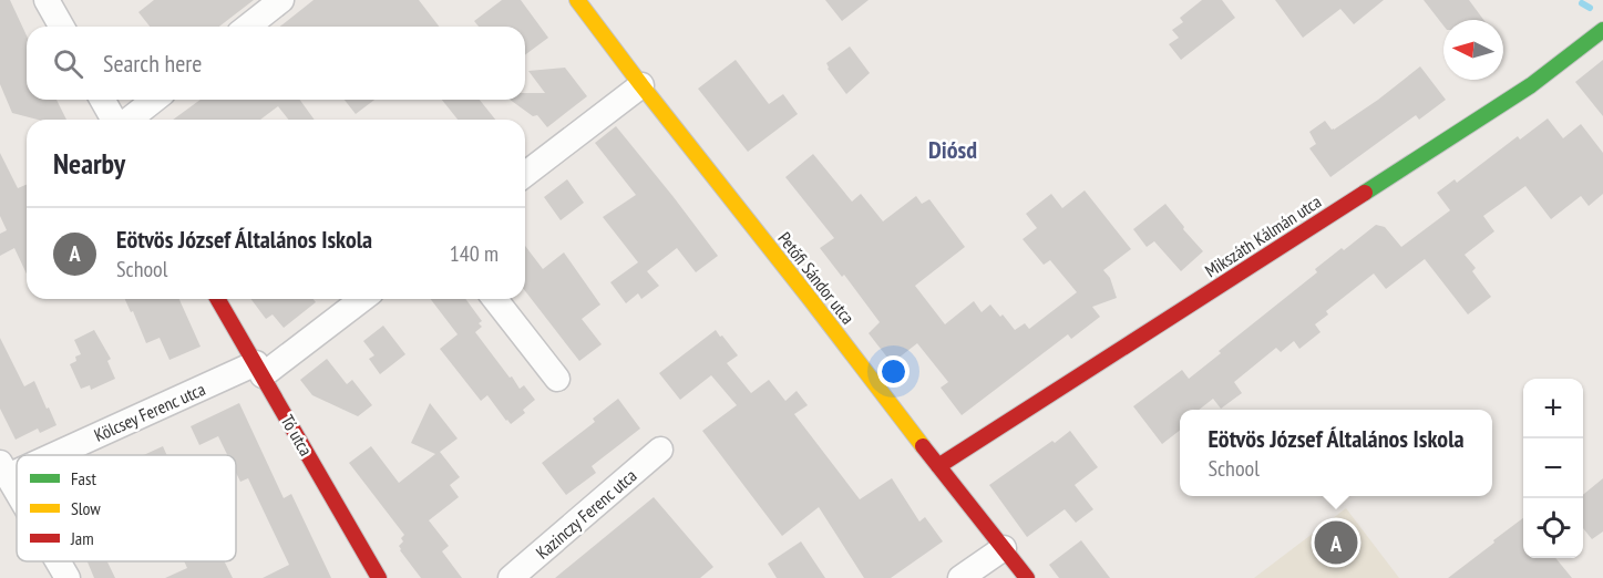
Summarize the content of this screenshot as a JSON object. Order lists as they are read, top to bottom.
{
  "streets": {
    "street": [
      "Mikszáth Kálmán utca",
      "Petőfi Sándor utca",
      "Kölcsey Ferenc utca",
      "Tó utca",
      "Kazinczy Ferenc utca"
    ]
  },
  "crossings": [
    ["Mikszáth Kálmán utca", "Petőfi Sándor utca"],
    ["Kölcsey Ferenc utca", "Tó utca"]
  ],
  "districts": ["Diósd"],
  "legend": ["Fast", "Slow", "Jam"],
  "north": "left",
  "page": {
    "search": "Search here",
    "heading": "Nearby",
    "list": [
      {
        "mark": "A",
        "name": "Eötvös József Általános Iskola",
        "note": "School",
        "value": "140 m"
      }
    ],
    "map_buttons": ["+", "−"],
    "popup": ["Eötvös József Általános Iskola", "School"],
    "pins": "A"
  }
}
